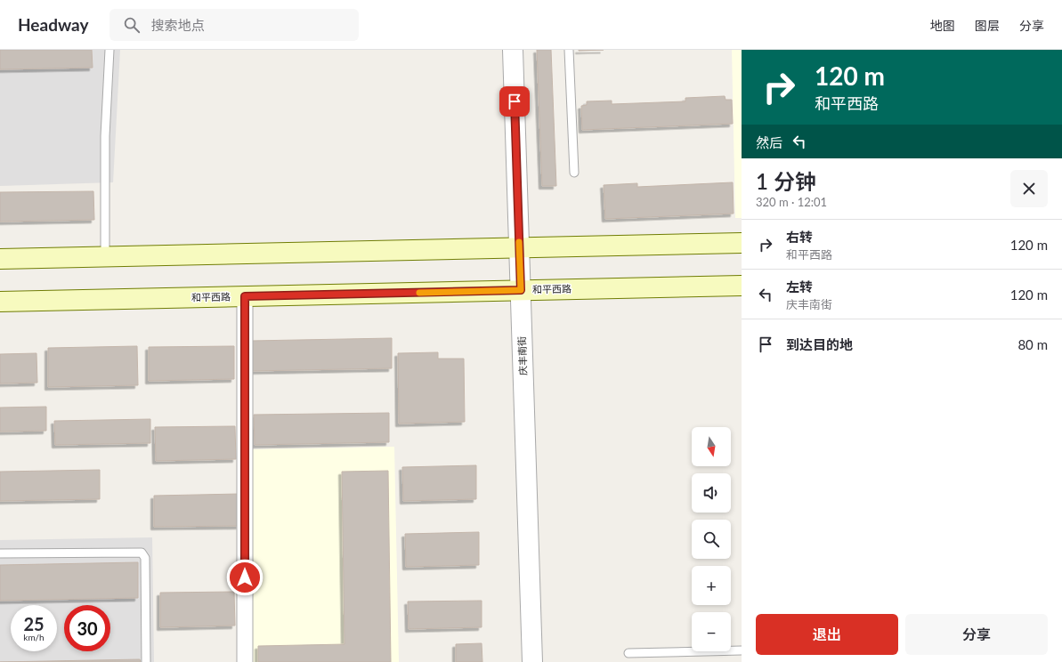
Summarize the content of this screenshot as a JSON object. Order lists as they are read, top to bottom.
{
  "streets": {
    "main road": ["和平西路"],
    "street": ["庆丰南街"]
  },
  "crossings": [
    ["和平西路", "庆丰南街"]
  ],
  "north": "bottom",
  "page": {
    "header": "Headway",
    "search": "搜索地点",
    "nav": ["地图", "图层", "分享"],
    "turn": ["120 m", "和平西路"],
    "then": "然后",
    "heading": ["1 分钟", "320 m · 12:01"],
    "list": [
      {
        "name": "右转",
        "note": "和平西路",
        "value": "120 m"
      },
      {
        "name": "左转",
        "note": "庆丰南街",
        "value": "120 m"
      },
      {
        "name": "到达目的地",
        "value": "80 m"
      }
    ],
    "map_buttons": ["+", "−"],
    "speed": "25 km/h",
    "limit": "30",
    "buttons": ["退出", "分享"]
  }
}
